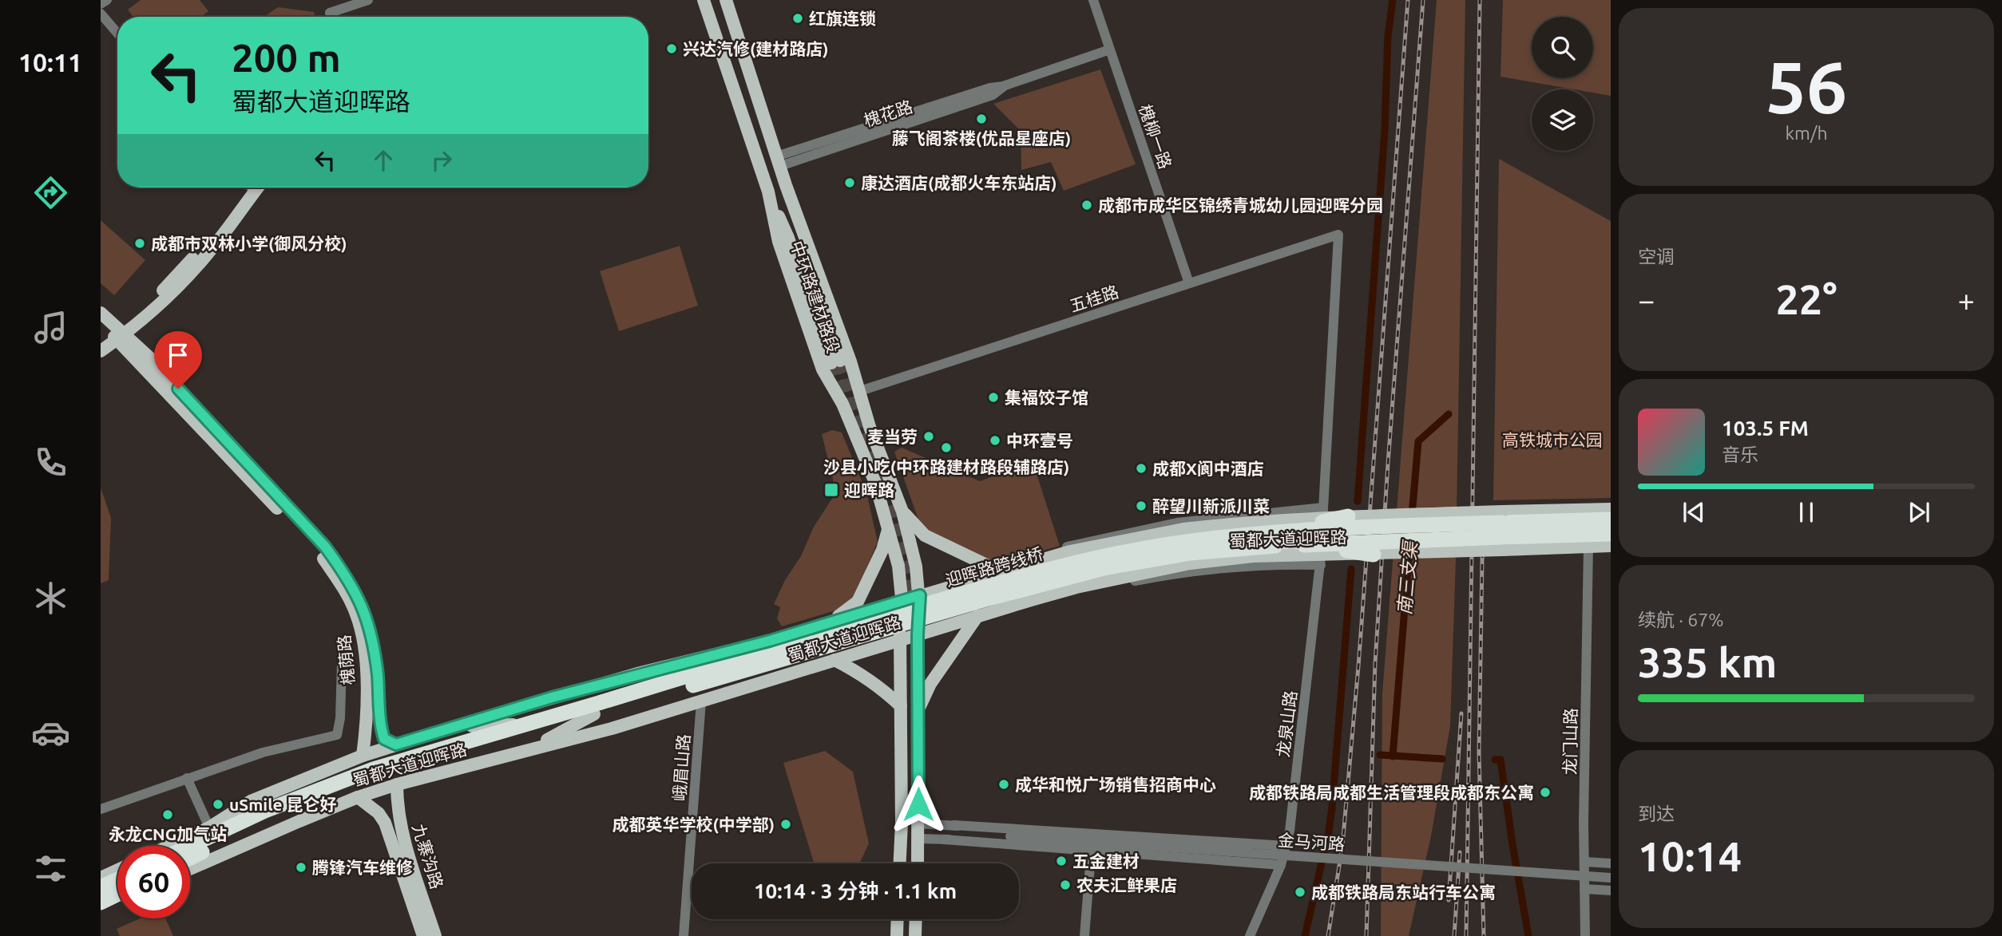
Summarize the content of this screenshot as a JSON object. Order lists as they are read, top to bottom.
{
  "streets": {
    "highway": ["蜀都大道迎晖路", "迎晖路跨线桥"],
    "main road": ["中环路建材路段", "槐荫路", "九寨沟路"],
    "street": [
      "槐花路",
      "槐柳一路",
      "五桂路",
      "龙泉山路",
      "龙门山路",
      "峨眉山路",
      "金马河路"
    ]
  },
  "crossings": [
    ["槐花路", "槐柳一路"],
    ["槐花路", "中环路建材路段"],
    ["槐柳一路", "五桂路"],
    ["中环路建材路段", "五桂路"],
    ["中环路建材路段", "蜀都大道迎晖路"],
    ["五桂路", "龙泉山路"],
    ["蜀都大道迎晖路", "迎晖路跨线桥"],
    ["蜀都大道迎晖路", "槐荫路"],
    ["蜀都大道迎晖路", "龙门山路"],
    ["蜀都大道迎晖路", "峨眉山路"],
    ["蜀都大道迎晖路", "九寨沟路"]
  ],
  "water": ["南三支渠"],
  "parks": ["高铁城市公园"],
  "places": {
    "other": [
      "红旗连锁",
      "兴达汽修(建材路店)",
      "藤飞阁茶楼(优品星座店)",
      "康达酒店(成都火车东站店)",
      "成都市成华区锦绣青城幼儿园迎晖分园",
      "成都市双林小学(御风分校)",
      "集福饺子馆",
      "麦当劳",
      "中环壹号",
      "沙县小吃(中环路建材路段辅路店)",
      "成都X阆中酒店",
      "醉望川新派川菜",
      "成华和悦广场销售招商中心",
      "成都铁路局成都生活管理段成都东公寓",
      "uSmile 昆仑好",
      "永龙CNG加气站",
      "成都英华学校(中学部)",
      "五金建材",
      "腾锋汽车维修",
      "农夫汇鲜果店",
      "成都铁路局东站行车公寓"
    ],
    "transit": ["迎晖路"]
  },
  "page": {
    "tabs": "10:11",
    "tile": [
      ["56", "km/h"],
      "空调",
      ["续航 · 67%", "335 km"],
      ["到达", "10:14"]
    ],
    "turn": ["200 m", "蜀都大道迎晖路"],
    "heat": ["−", "22°", "+"],
    "song": ["103.5 FM", "音乐"],
    "limit": "60",
    "trip": "10:14 · 3 分钟 · 1.1 km"
  }
}
